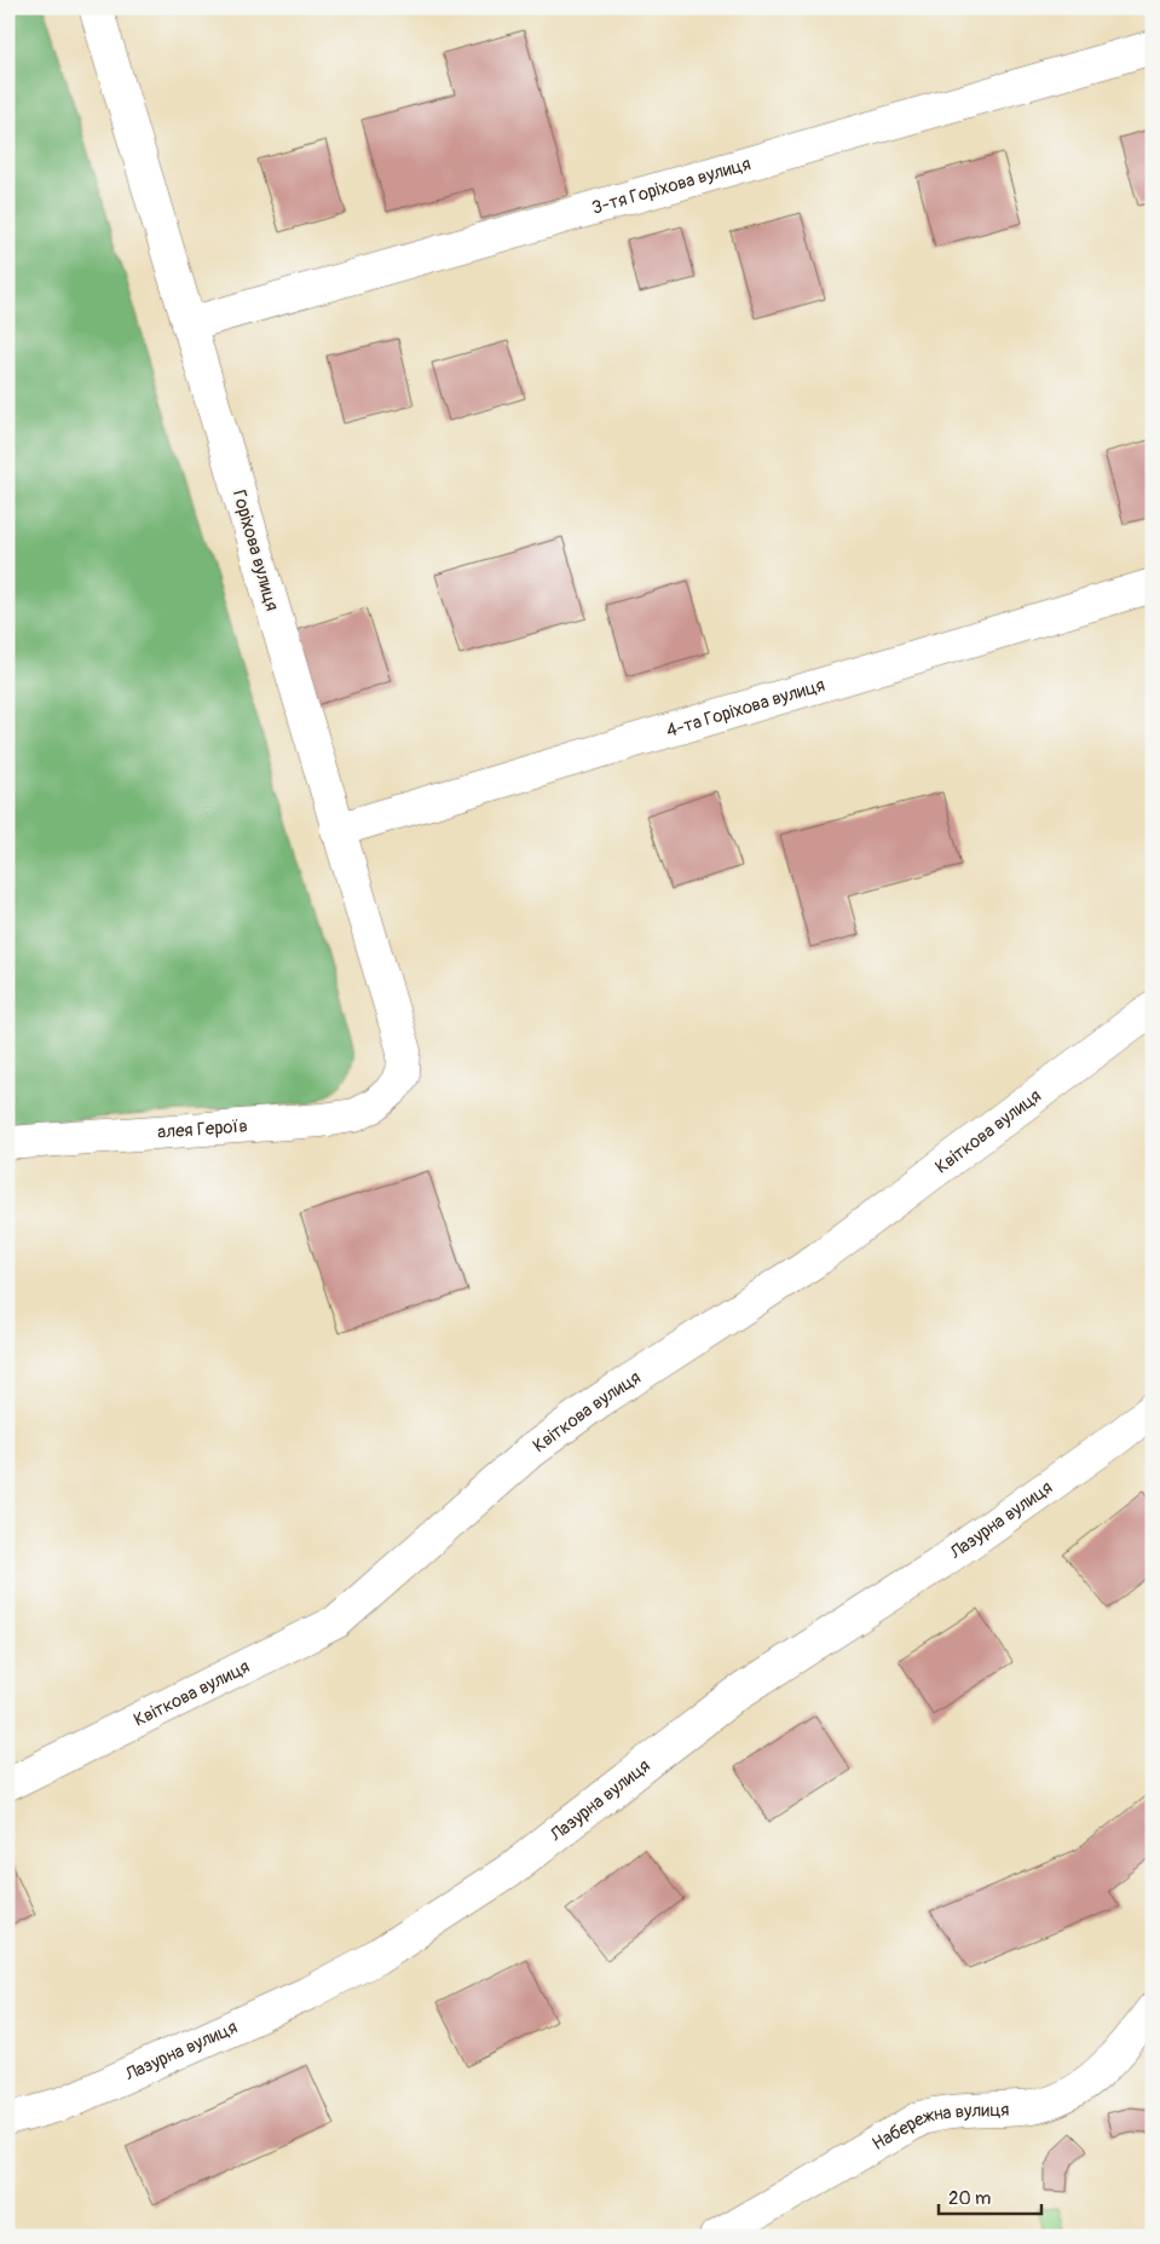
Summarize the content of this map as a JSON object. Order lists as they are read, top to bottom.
{
  "streets": {
    "street": [
      "3-тя Горіхова вулиця",
      "Горіхова вулиця",
      "4-та Горіхова вулиця",
      "алея Героїв",
      "Квіткова вулиця",
      "Лазурна вулиця",
      "Набережна вулиця"
    ]
  },
  "crossings": [
    ["3-тя Горіхова вулиця", "Горіхова вулиця"],
    ["Горіхова вулиця", "4-та Горіхова вулиця"],
    ["Горіхова вулиця", "алея Героїв"]
  ],
  "scale_bar": "20 m"
}
